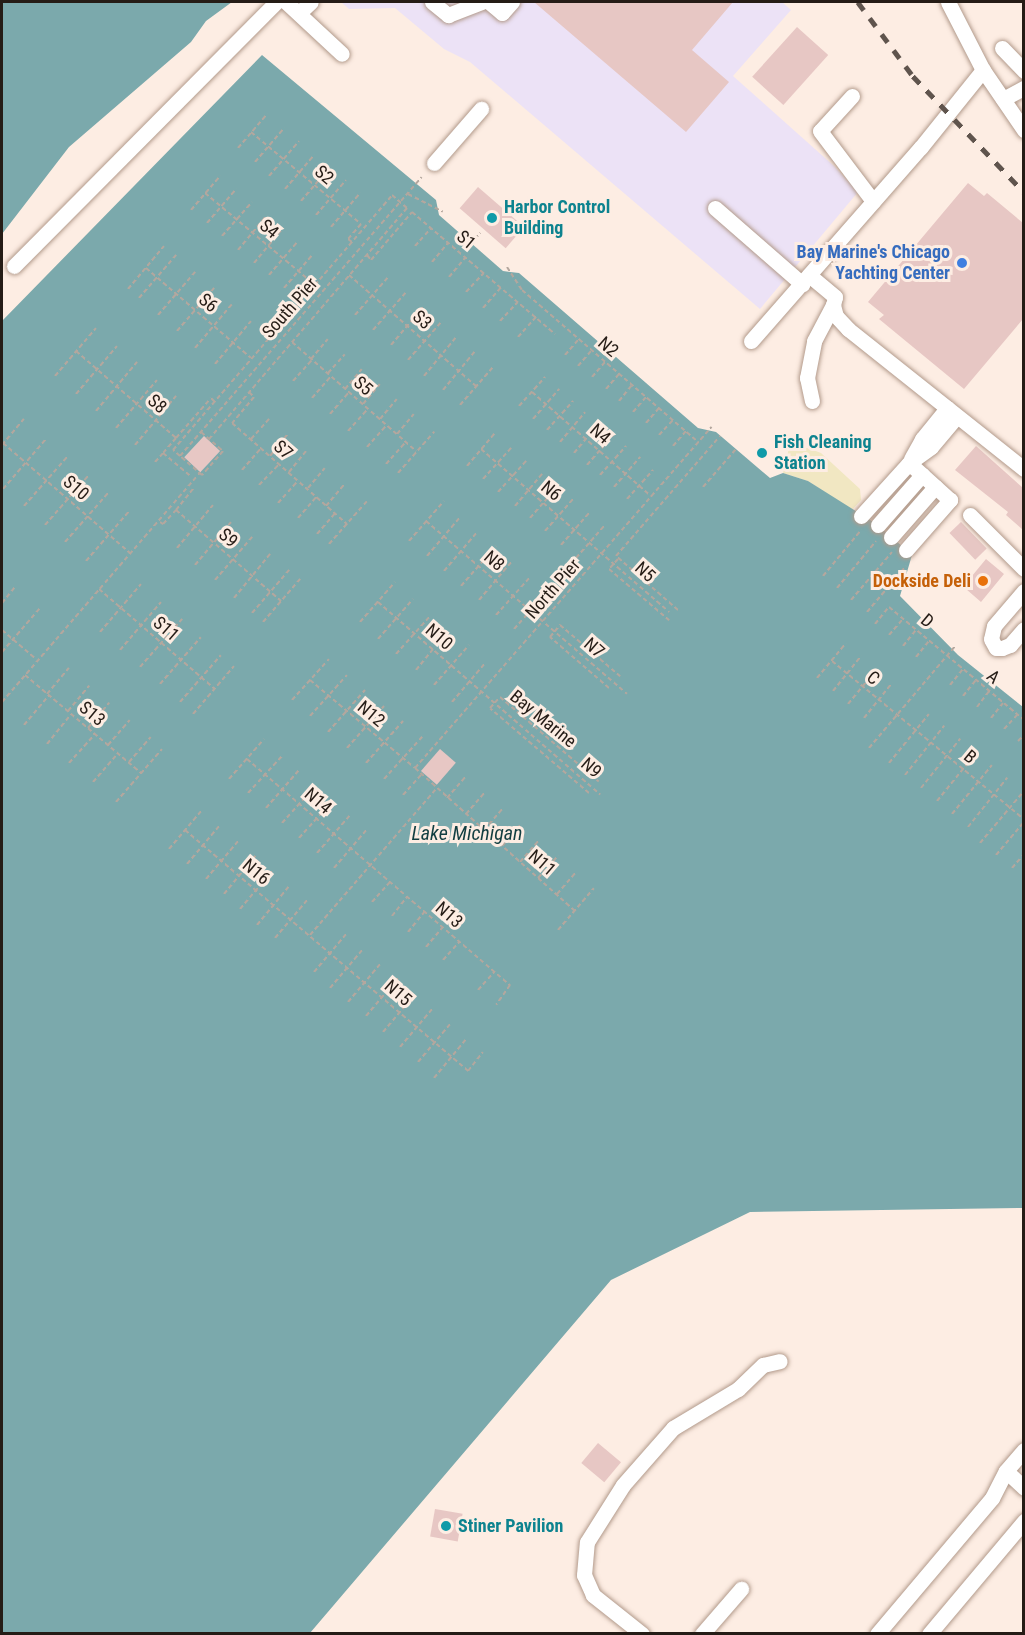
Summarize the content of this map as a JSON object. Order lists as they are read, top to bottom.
{
  "streets": {
    "path": [
      "S2",
      "S4",
      "S1",
      "S6",
      "South Pier",
      "S3",
      "N2",
      "S5",
      "S8",
      "N4",
      "S7",
      "S10",
      "N6",
      "S9",
      "N8",
      "N5",
      "North Pier",
      "D",
      "S11",
      "N10",
      "N7",
      "A",
      "C",
      "S13",
      "N12",
      "Bay Marine",
      "B",
      "N9",
      "N14",
      "N11",
      "N16",
      "N13",
      "N15"
    ]
  },
  "crossings": [
    ["N2", "North Pier"],
    ["N4", "North Pier"],
    ["N6", "N5"],
    ["N8", "N7"],
    ["North Pier", "N12"],
    ["D", "A"],
    ["N10", "N9"],
    ["C", "B"],
    ["N12", "N11"],
    ["Bay Marine", "N9"],
    ["N14", "N13"],
    ["N16", "N15"]
  ],
  "water": ["Lake Michigan"],
  "places": [
    "Harbor Control Building",
    "Bay Marine's Chicago Yachting Center",
    "Fish Cleaning Station",
    "Dockside Deli",
    "Stiner Pavilion"
  ]
}
